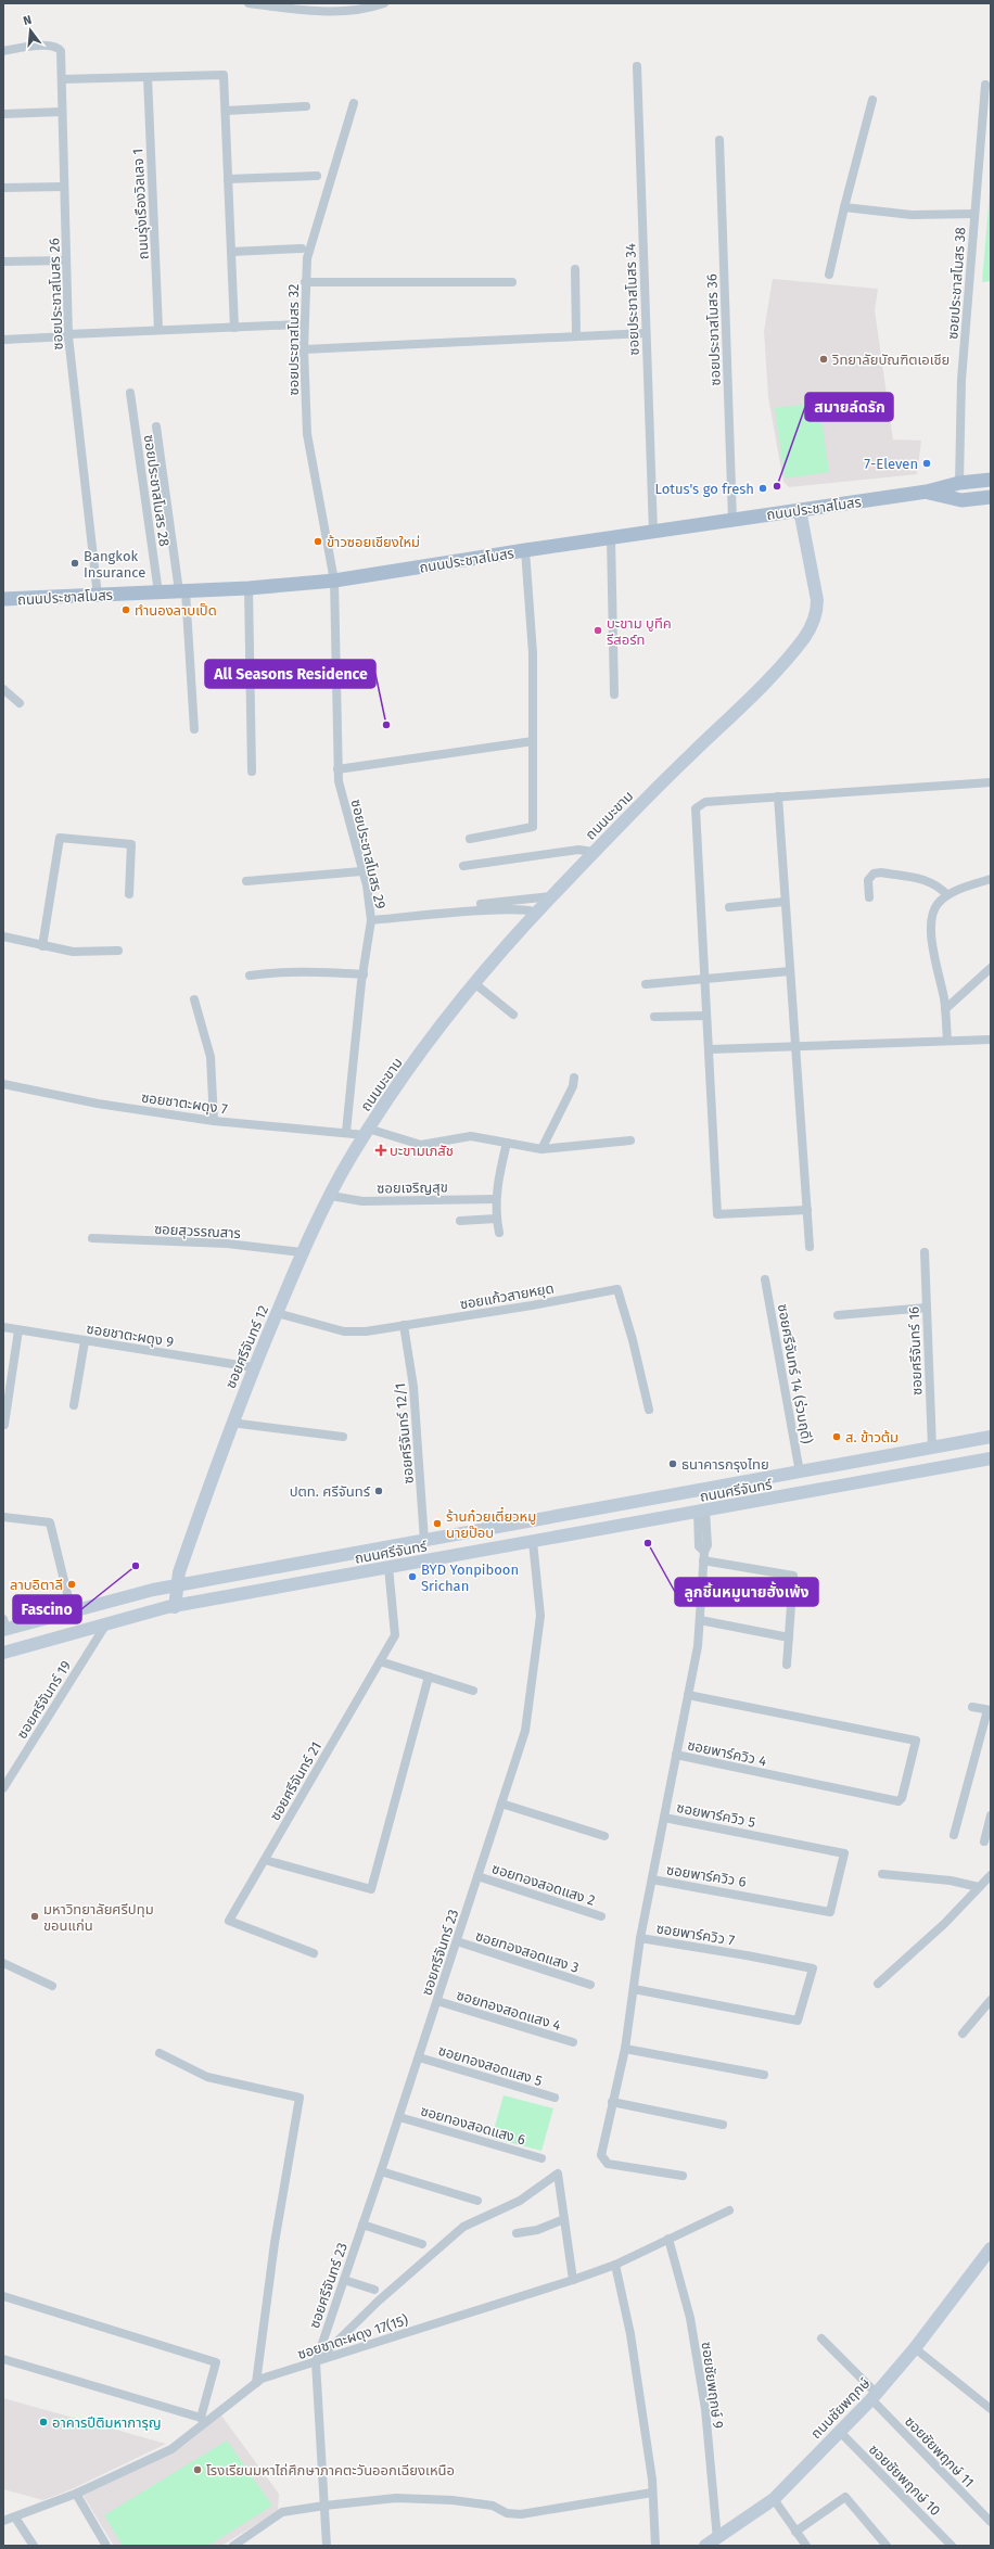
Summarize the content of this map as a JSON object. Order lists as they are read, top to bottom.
{
  "streets": {
    "main road": [
      "ถนนประชาสโมสร",
      "ถนนบะขาม",
      "ซอยศรีจันทร์ 12",
      "ถนนศรีจันทร์",
      "ถนนชัยพฤกษ์"
    ],
    "street": [
      "ถนนรุ่งเรืองวิลเลจ 1",
      "ซอยประชาสโมสร 38",
      "ซอยประชาสโมสร 26",
      "ซอยประชาสโมสร 34",
      "ซอยประชาสโมสร 36",
      "ซอยประชาสโมสร 32",
      "ซอยประชาสโมสร 28",
      "ซอยประชาสโมสร 29",
      "ซอยชาตะผดุง 7",
      "ซอยเจริญสุข",
      "ซอยสุวรรณสาร",
      "ซอยแก้วสายหยุด",
      "ซอยชาตะผดุง 9",
      "ซอยศรีจันทร์ 16",
      "ซอยศรีจันทร์ 14 (ร่วมฤดี)",
      "ซอยศรีจันทร์ 12/1",
      "ซอยศรีจันทร์ 19",
      "ซอยพาร์ควิว 4",
      "ซอยศรีจันทร์ 21",
      "ซอยพาร์ควิว 5",
      "ซอยพาร์ควิว 6",
      "ซอยทองสอดแสง 2",
      "ซอยพาร์ควิว 7",
      "ซอยทองสอดแสง 3",
      "ซอยศรีจันทร์ 23",
      "ซอยทองสอดแสง 4",
      "ซอยทองสอดแสง 5",
      "ซอยทองสอดแสง 6",
      "ซอยชาตะผดุง 17(15)",
      "ซอยชัยพฤกษ์ 9",
      "ซอยชัยพฤกษ์ 11",
      "ซอยชัยพฤกษ์ 10"
    ]
  },
  "crossings": [
    ["ซอยประชาสโมสร 38", "ถนนประชาสโมสร"],
    ["ซอยประชาสโมสร 26", "ถนนประชาสโมสร"],
    ["ซอยประชาสโมสร 34", "ถนนประชาสโมสร"],
    ["ซอยประชาสโมสร 36", "ถนนประชาสโมสร"],
    ["ซอยประชาสโมสร 32", "ถนนประชาสโมสร"],
    ["ซอยประชาสโมสร 32", "ซอยประชาสโมสร 29"],
    ["ซอยประชาสโมสร 28", "ถนนประชาสโมสร"],
    ["ถนนประชาสโมสร", "ถนนบะขาม"],
    ["ถนนประชาสโมสร", "ซอยประชาสโมสร 29"],
    ["ถนนบะขาม", "ซอยชาตะผดุง 7"],
    ["ถนนบะขาม", "ซอยศรีจันทร์ 12"],
    ["ซอยประชาสโมสร 29", "ซอยชาตะผดุง 7"],
    ["ซอยชาตะผดุง 7", "ซอยศรีจันทร์ 12"],
    ["ซอยเจริญสุข", "ซอยศรีจันทร์ 12"],
    ["ซอยสุวรรณสาร", "ซอยศรีจันทร์ 12"],
    ["ซอยแก้วสายหยุด", "ซอยศรีจันทร์ 12"],
    ["ซอยแก้วสายหยุด", "ซอยศรีจันทร์ 12/1"],
    ["ซอยชาตะผดุง 9", "ซอยศรีจันทร์ 12"],
    ["ซอยศรีจันทร์ 12", "ถนนศรีจันทร์"],
    ["ซอยศรีจันทร์ 16", "ถนนศรีจันทร์"],
    ["ซอยศรีจันทร์ 14 (ร่วมฤดี)", "ถนนศรีจันทร์"],
    ["ซอยศรีจันทร์ 12/1", "ถนนศรีจันทร์"],
    ["ถนนศรีจันทร์", "ซอยศรีจันทร์ 19"],
    ["ถนนศรีจันทร์", "ซอยศรีจันทร์ 21"],
    ["ถนนศรีจันทร์", "ซอยศรีจันทร์ 23"],
    ["ซอยพาร์ควิว 5", "ซอยพาร์ควิว 6"],
    ["ซอยทองสอดแสง 2", "ซอยศรีจันทร์ 23"],
    ["ซอยทองสอดแสง 3", "ซอยศรีจันทร์ 23"],
    ["ซอยศรีจันทร์ 23", "ซอยทองสอดแสง 4"],
    ["ซอยศรีจันทร์ 23", "ซอยทองสอดแสง 5"],
    ["ซอยศรีจันทร์ 23", "ซอยทองสอดแสง 6"],
    ["ซอยศรีจันทร์ 23", "ซอยชาตะผดุง 17(15)"],
    ["ซอยชาตะผดุง 17(15)", "ซอยชัยพฤกษ์ 9"],
    ["ซอยชัยพฤกษ์ 9", "ถนนชัยพฤกษ์"],
    ["ถนนชัยพฤกษ์", "ซอยชัยพฤกษ์ 11"],
    ["ถนนชัยพฤกษ์", "ซอยชัยพฤกษ์ 10"]
  ],
  "places": {
    "other": [
      "วิทยาลัยบัณฑิตเอเชีย",
      "7-Eleven",
      "สมายล์ดรัก",
      "Lotus's go fresh",
      "ข้าวซอยเชียงใหม่",
      "Bangkok Insurance",
      "ทำนองลาบเป็ด",
      "บะขาม บูทีค รีสอร์ท",
      "All Seasons Residence",
      "ส. ข้าวต้ม",
      "ธนาคารกรุงไทย",
      "ปตท. ศรีจันทร์",
      "ร้านก๋วยเตี๋ยวหมู นายป๊อบ",
      "ลูกชิ้นหมูนายฮั้งเพ้ง",
      "Fascino",
      "BYD Yonpiboon Srichan",
      "ลาบอิตาลี",
      "มหาวิทยาลัยศรีปทุม ขอนแก่น",
      "อาคารปีติมหาการุญ",
      "โรงเรียนมหาไถ่ศึกษาภาคตะวันออกเฉียงเหนือ"
    ],
    "health": ["บะขามเภสัช"]
  },
  "north": "top"
}
